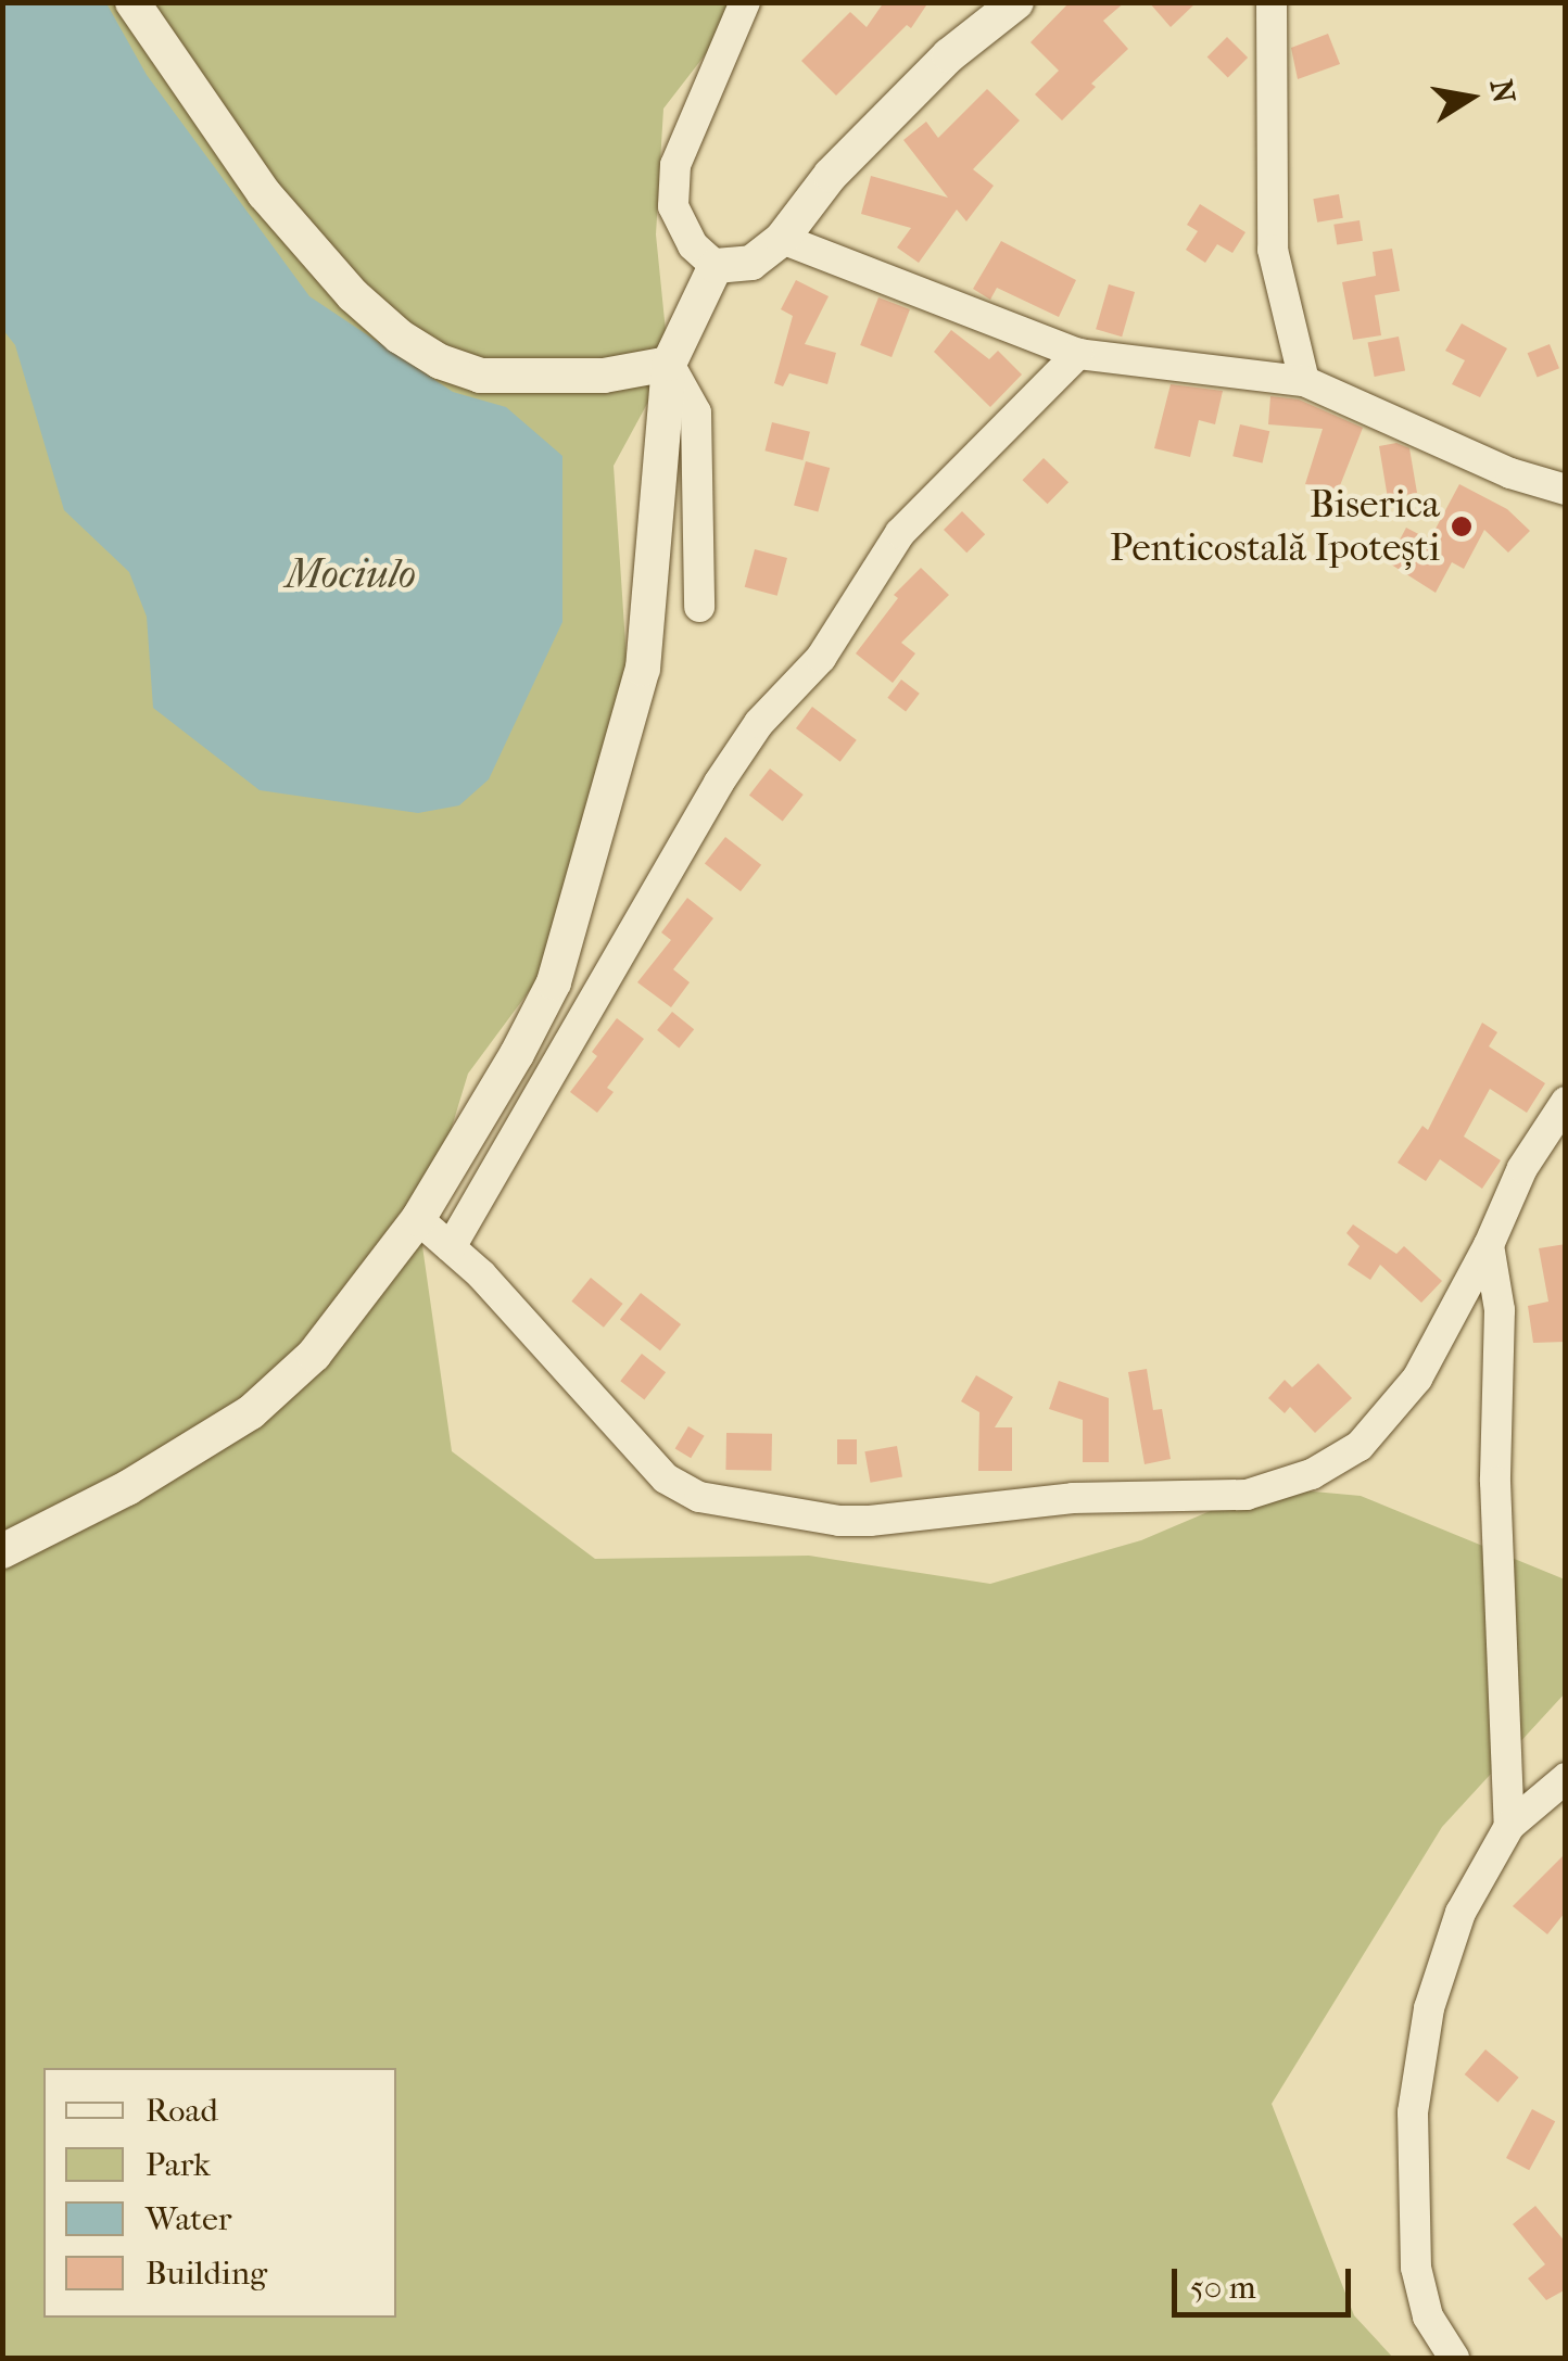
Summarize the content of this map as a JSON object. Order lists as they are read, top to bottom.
{
  "water": ["Mociulo"],
  "places": ["Biserica Penticostală Ipotești"],
  "legend": [
    "Road",
    "Park",
    "Water",
    "Building"
  ],
  "scale_bar": "50 m",
  "north": "right"
}
